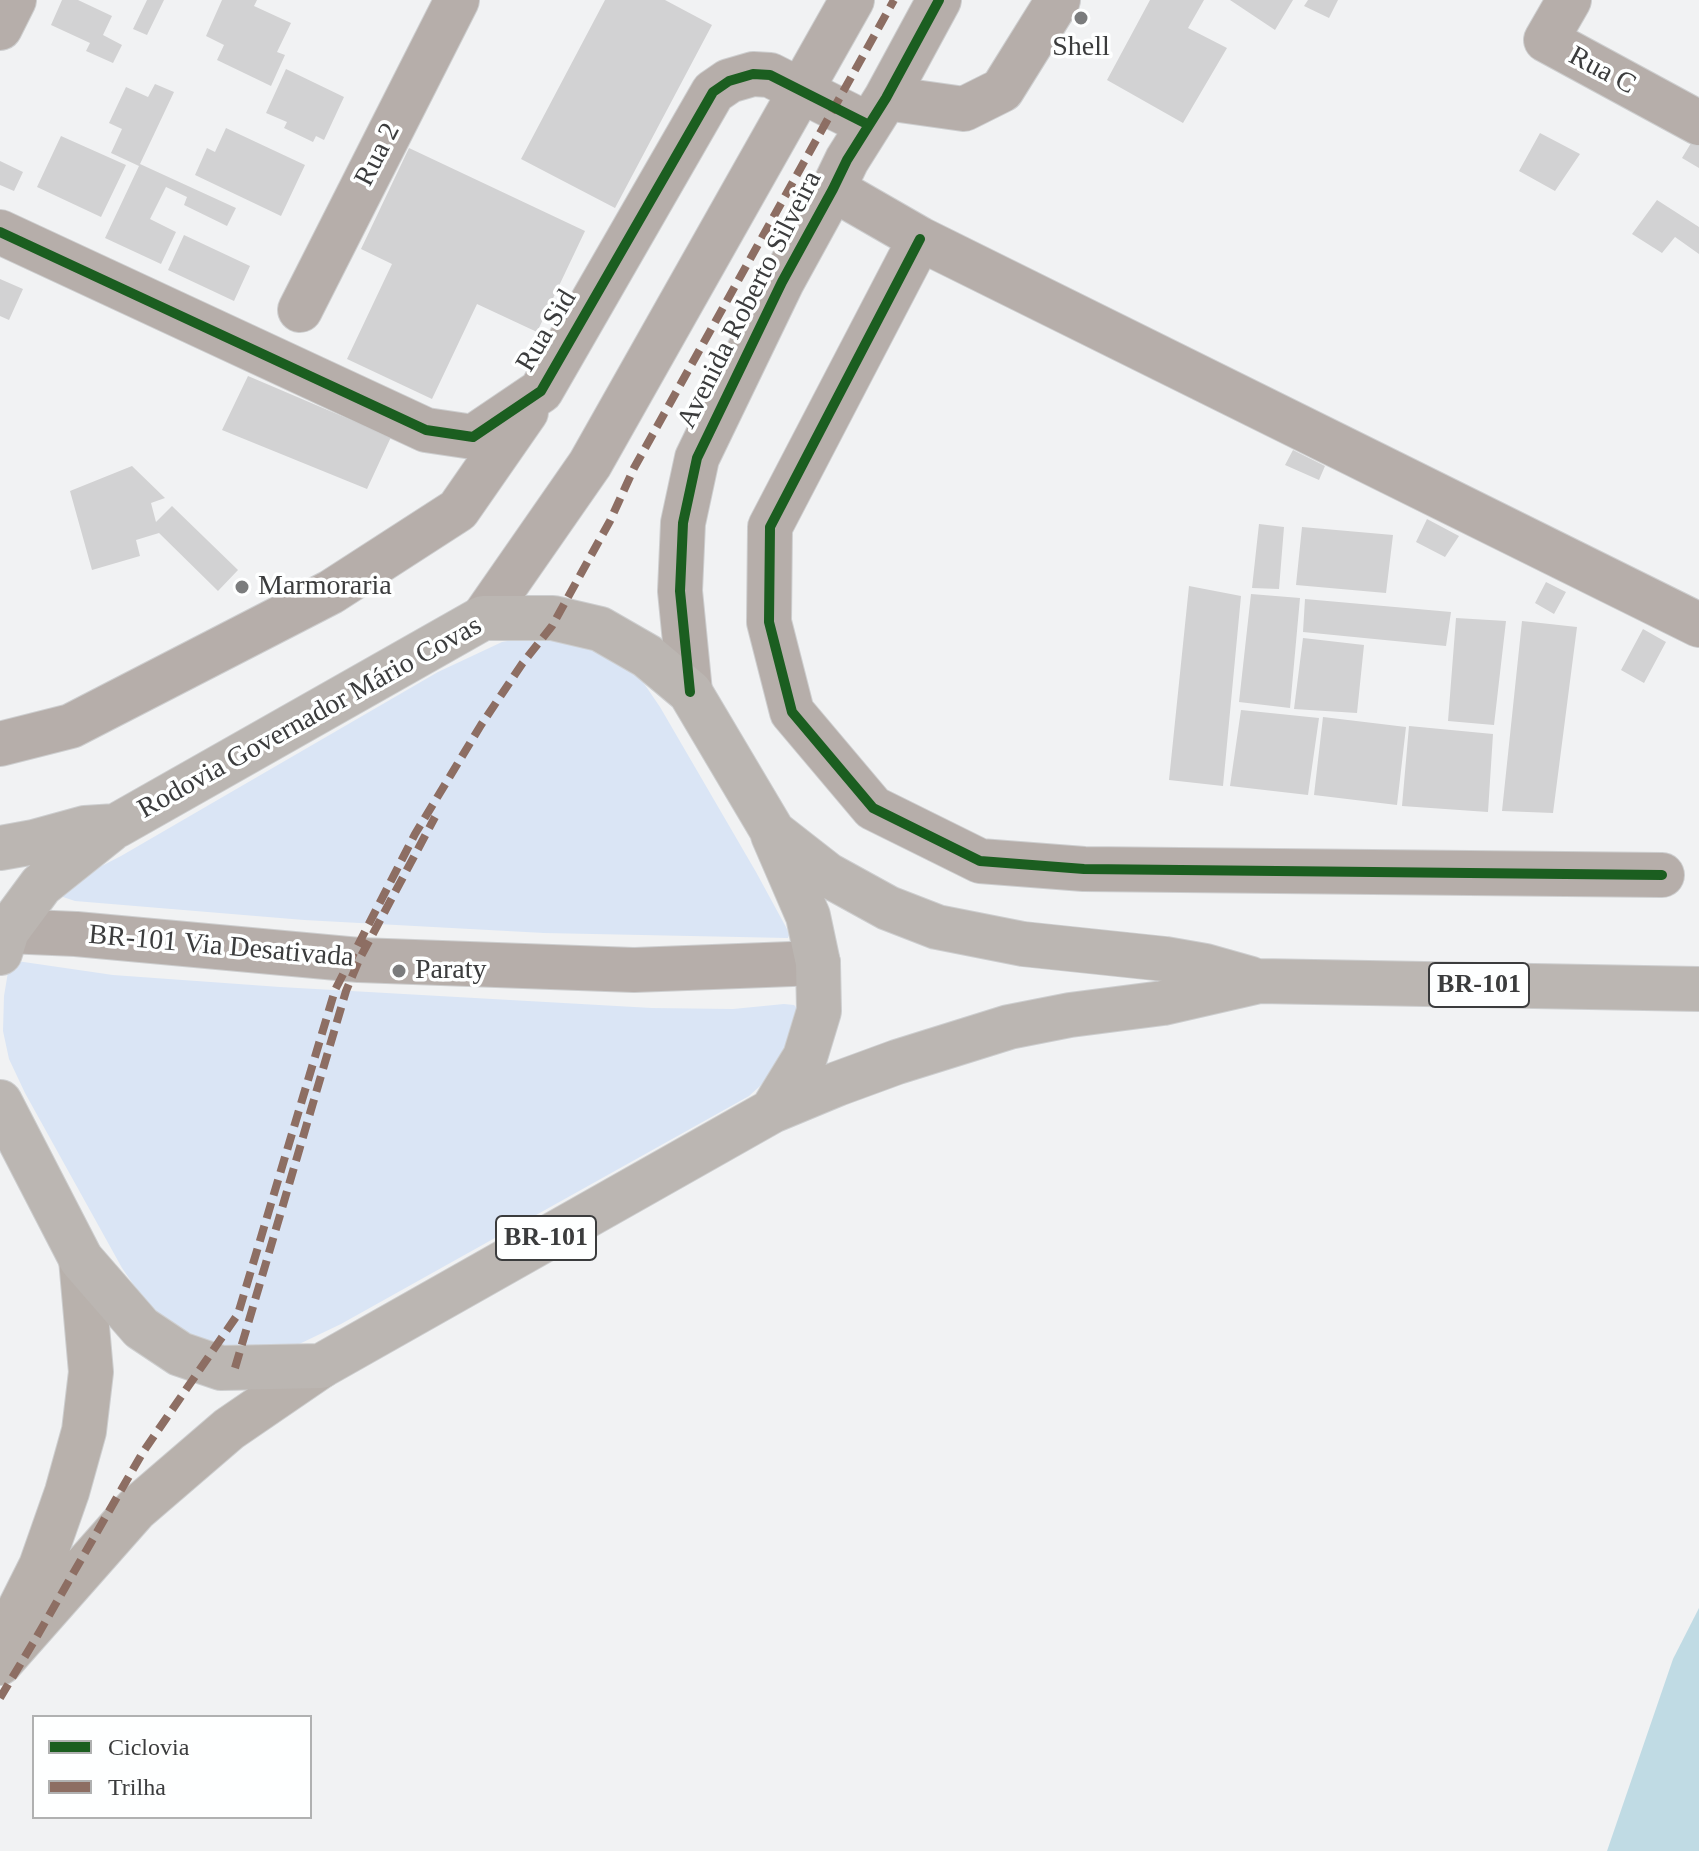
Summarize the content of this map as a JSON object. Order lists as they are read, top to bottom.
{
  "streets": {
    "highway": ["Rodovia Governador Mário Covas", "BR-101"],
    "street": [
      "Rua C",
      "Rua 2",
      "Avenida Roberto Silveira",
      "Rua Sid",
      "BR-101 Via Desativada"
    ]
  },
  "crossings": [
    ["Avenida Roberto Silveira", "Rua Sid"],
    ["Avenida Roberto Silveira", "Rodovia Governador Mário Covas"]
  ],
  "places": ["Shell", "Marmoraria", "Paraty"],
  "legend": ["Ciclovia", "Trilha"]
}
